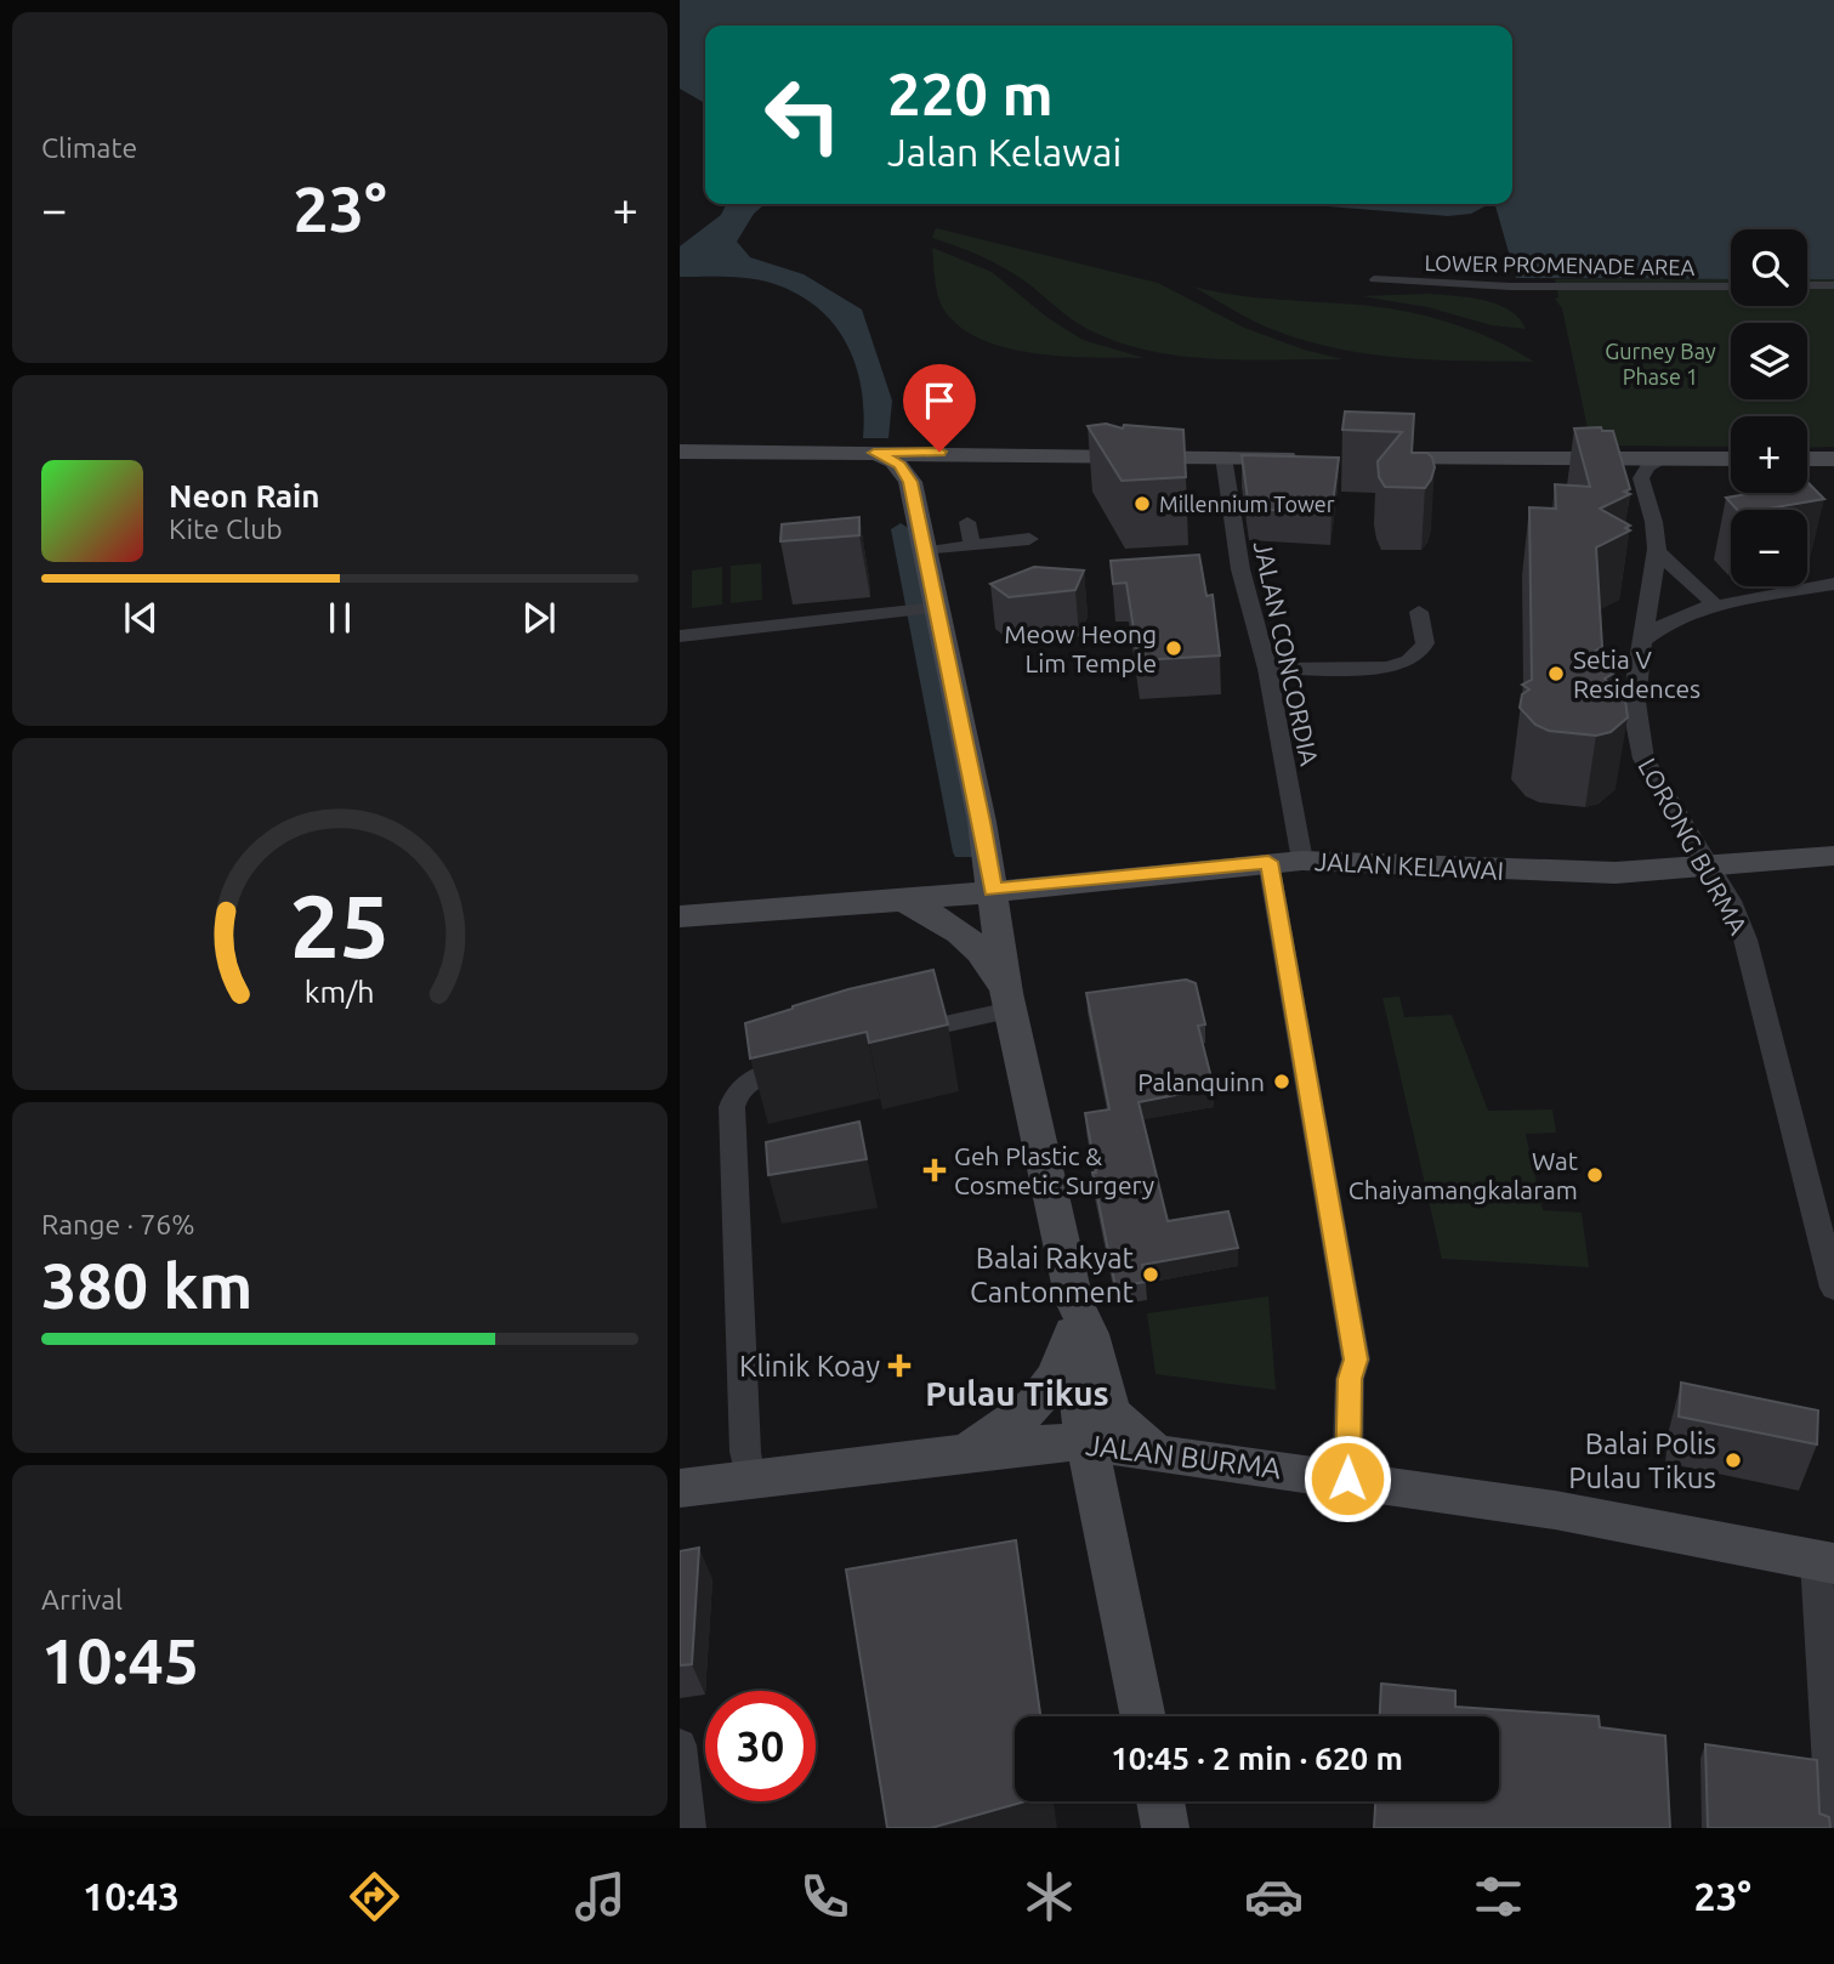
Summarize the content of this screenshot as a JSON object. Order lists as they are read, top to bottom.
{
  "streets": {
    "main road": ["JALAN KELAWAI", "JALAN BURMA"],
    "street": ["LOWER PROMENADE AREA", "JALAN CONCORDIA", "LORONG BURMA"]
  },
  "crossings": [
    ["JALAN CONCORDIA", "JALAN KELAWAI"],
    ["LORONG BURMA", "JALAN KELAWAI"]
  ],
  "districts": ["Pulau Tikus"],
  "parks": ["Gurney Bay Phase 1"],
  "places": {
    "other": [
      "Millennium Tower",
      "Meow Heong Lim Temple",
      "Setia V Residences",
      "Palanquinn",
      "Wat Chaiyamangkalaram",
      "Balai Rakyat Cantonment",
      "Balai Polis Pulau Tikus"
    ],
    "health": ["Geh Plastic & Cosmetic Surgery", "Klinik Koay"]
  },
  "page": {
    "tile": [
      "Climate",
      ["Range · 76%", "380 km"],
      ["Arrival", "10:45"]
    ],
    "turn": ["220 m", "Jalan Kelawai"],
    "heat": ["−", "23°", "+"],
    "map_buttons": ["+", "−"],
    "song": ["Neon Rain", "Kite Club"],
    "limit": "30",
    "trip": "10:45 · 2 min · 620 m",
    "tabs": ["10:43", "23°"],
    "gauge": ["25", "km/h"]
  }
}
